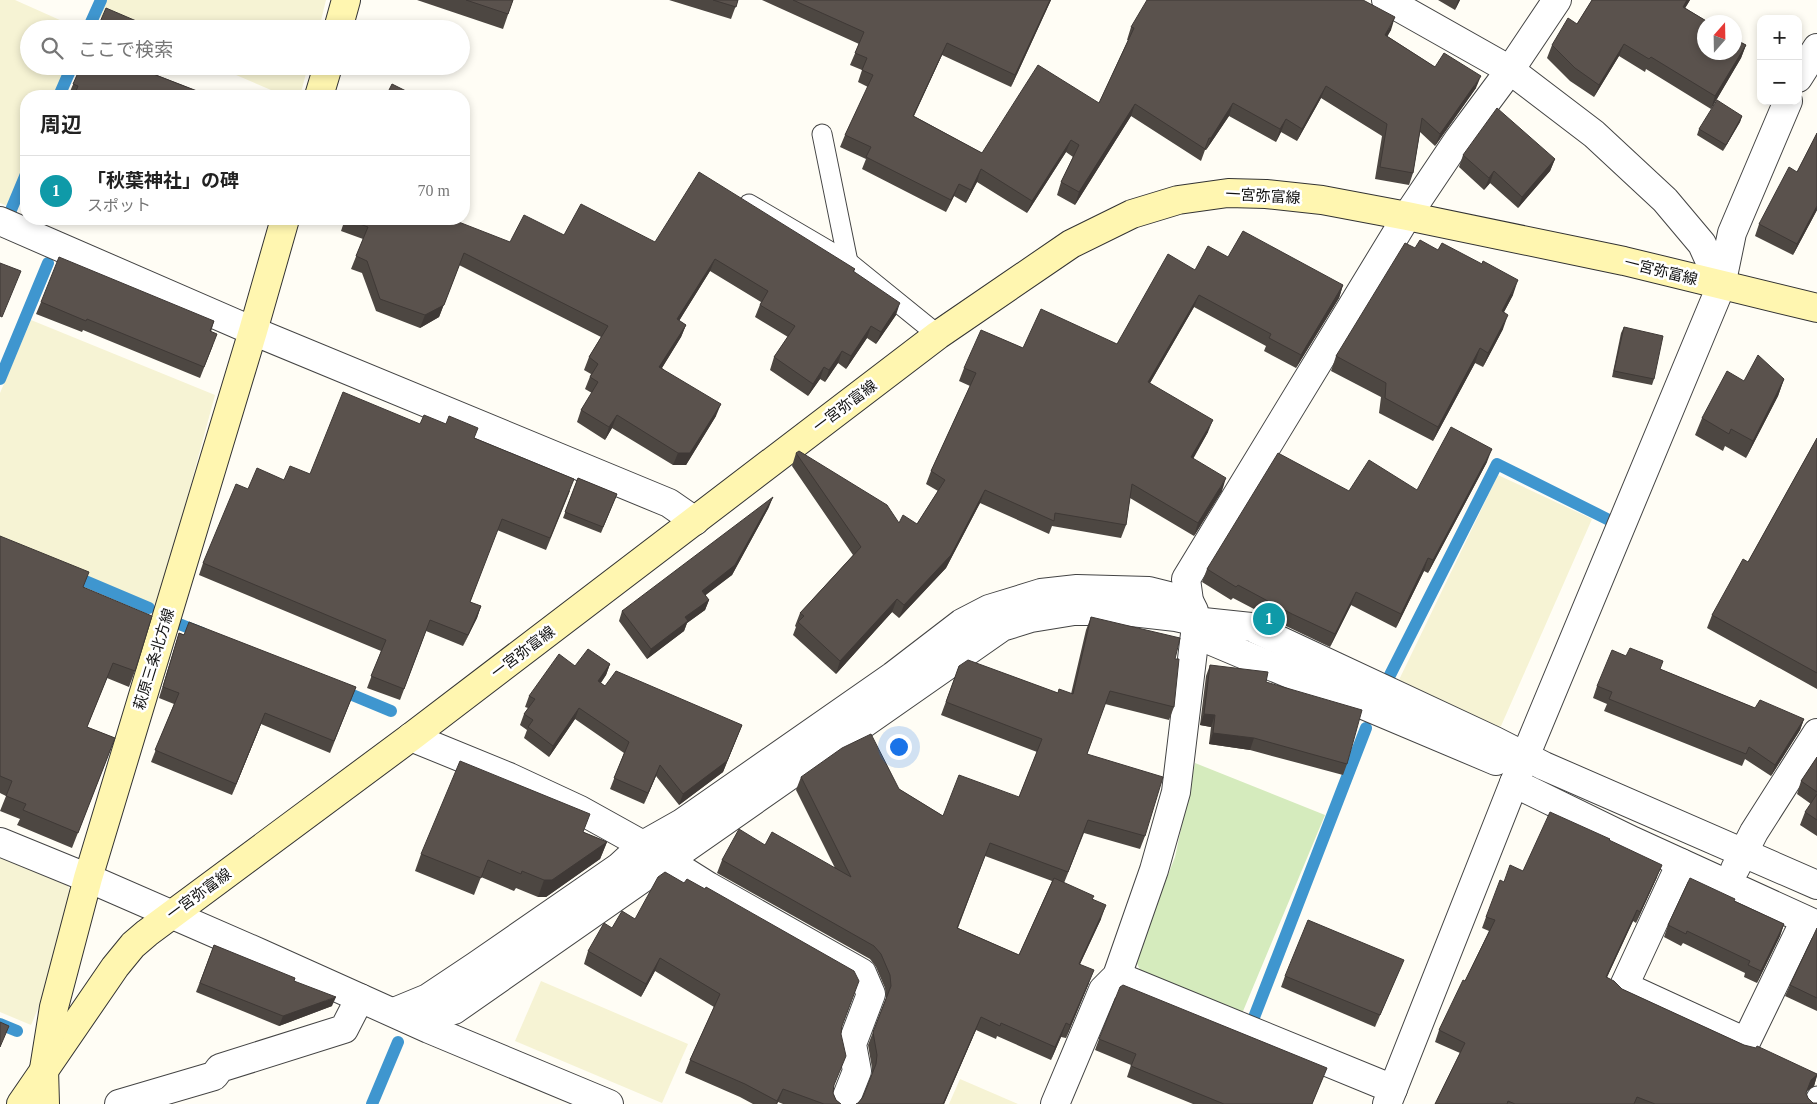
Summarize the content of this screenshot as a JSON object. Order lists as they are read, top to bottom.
{
  "streets": {
    "main road": ["一宮弥富線", "萩原三条北方線"]
  },
  "crossings": [
    ["一宮弥富線", "萩原三条北方線"]
  ],
  "north": "top",
  "page": {
    "map_buttons": ["+", "−"],
    "search": "ここで検索",
    "heading": "周辺",
    "list": [
      {
        "mark": "1",
        "name": "「秋葉神社」の碑",
        "note": "スポット",
        "value": "70 m"
      }
    ],
    "pins": "1"
  }
}
